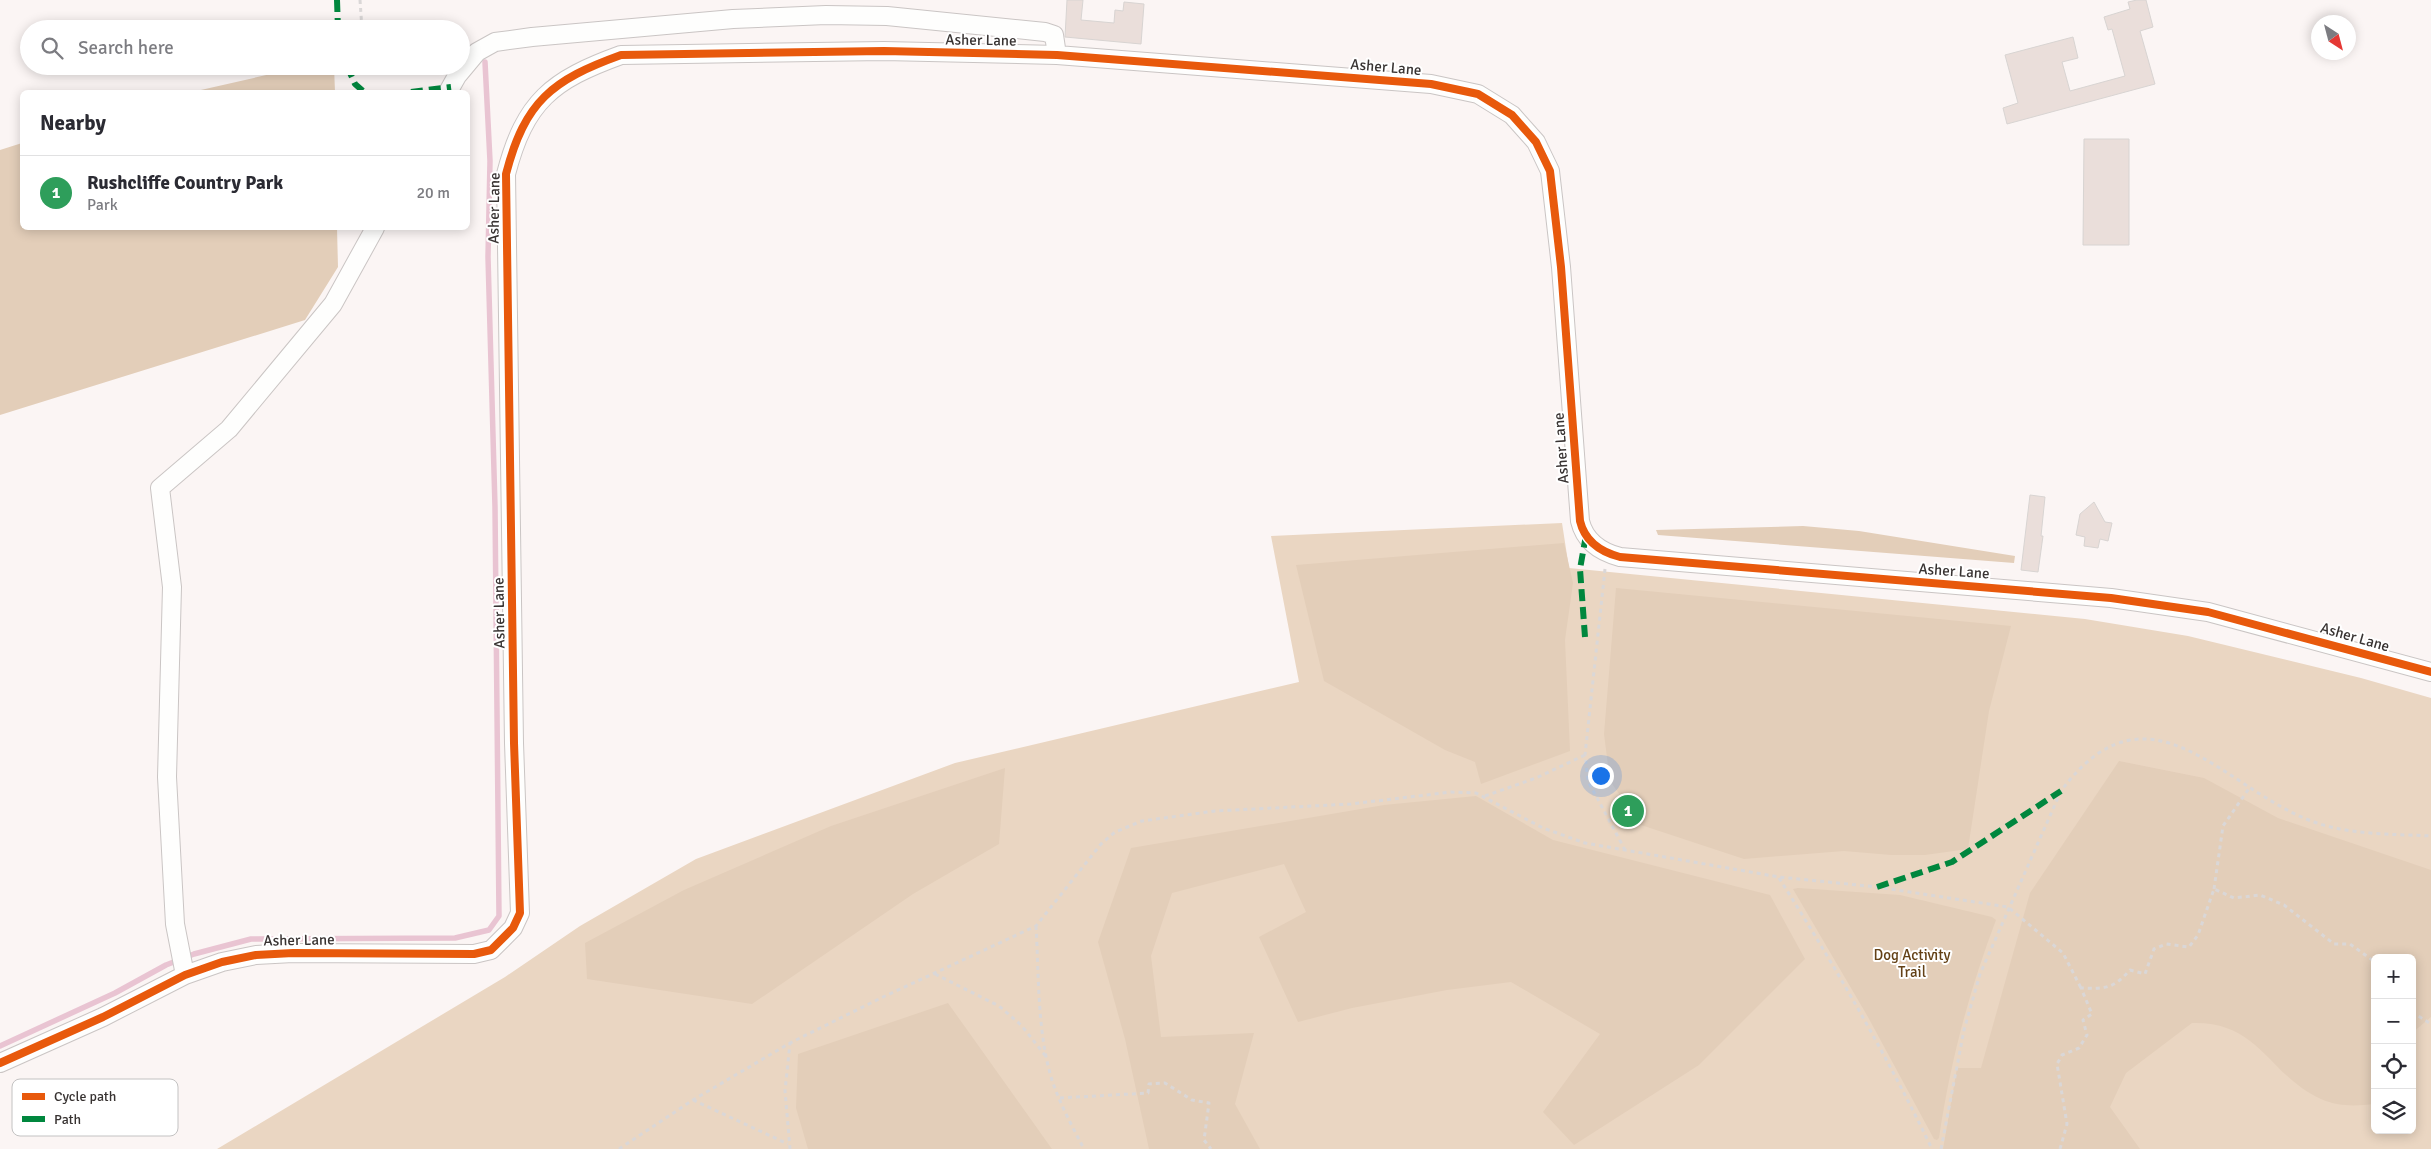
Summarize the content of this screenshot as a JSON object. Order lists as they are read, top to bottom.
{
  "streets": {
    "street": ["Asher Lane"]
  },
  "parks": ["Dog Activity Trail"],
  "legend": ["Cycle path", "Path"],
  "north": "bottom right",
  "page": {
    "search": "Search here",
    "heading": "Nearby",
    "list": [
      {
        "mark": "1",
        "name": "Rushcliffe Country Park",
        "note": "Park",
        "value": "20 m"
      }
    ],
    "pins": "1",
    "map_buttons": ["+", "−"]
  }
}
